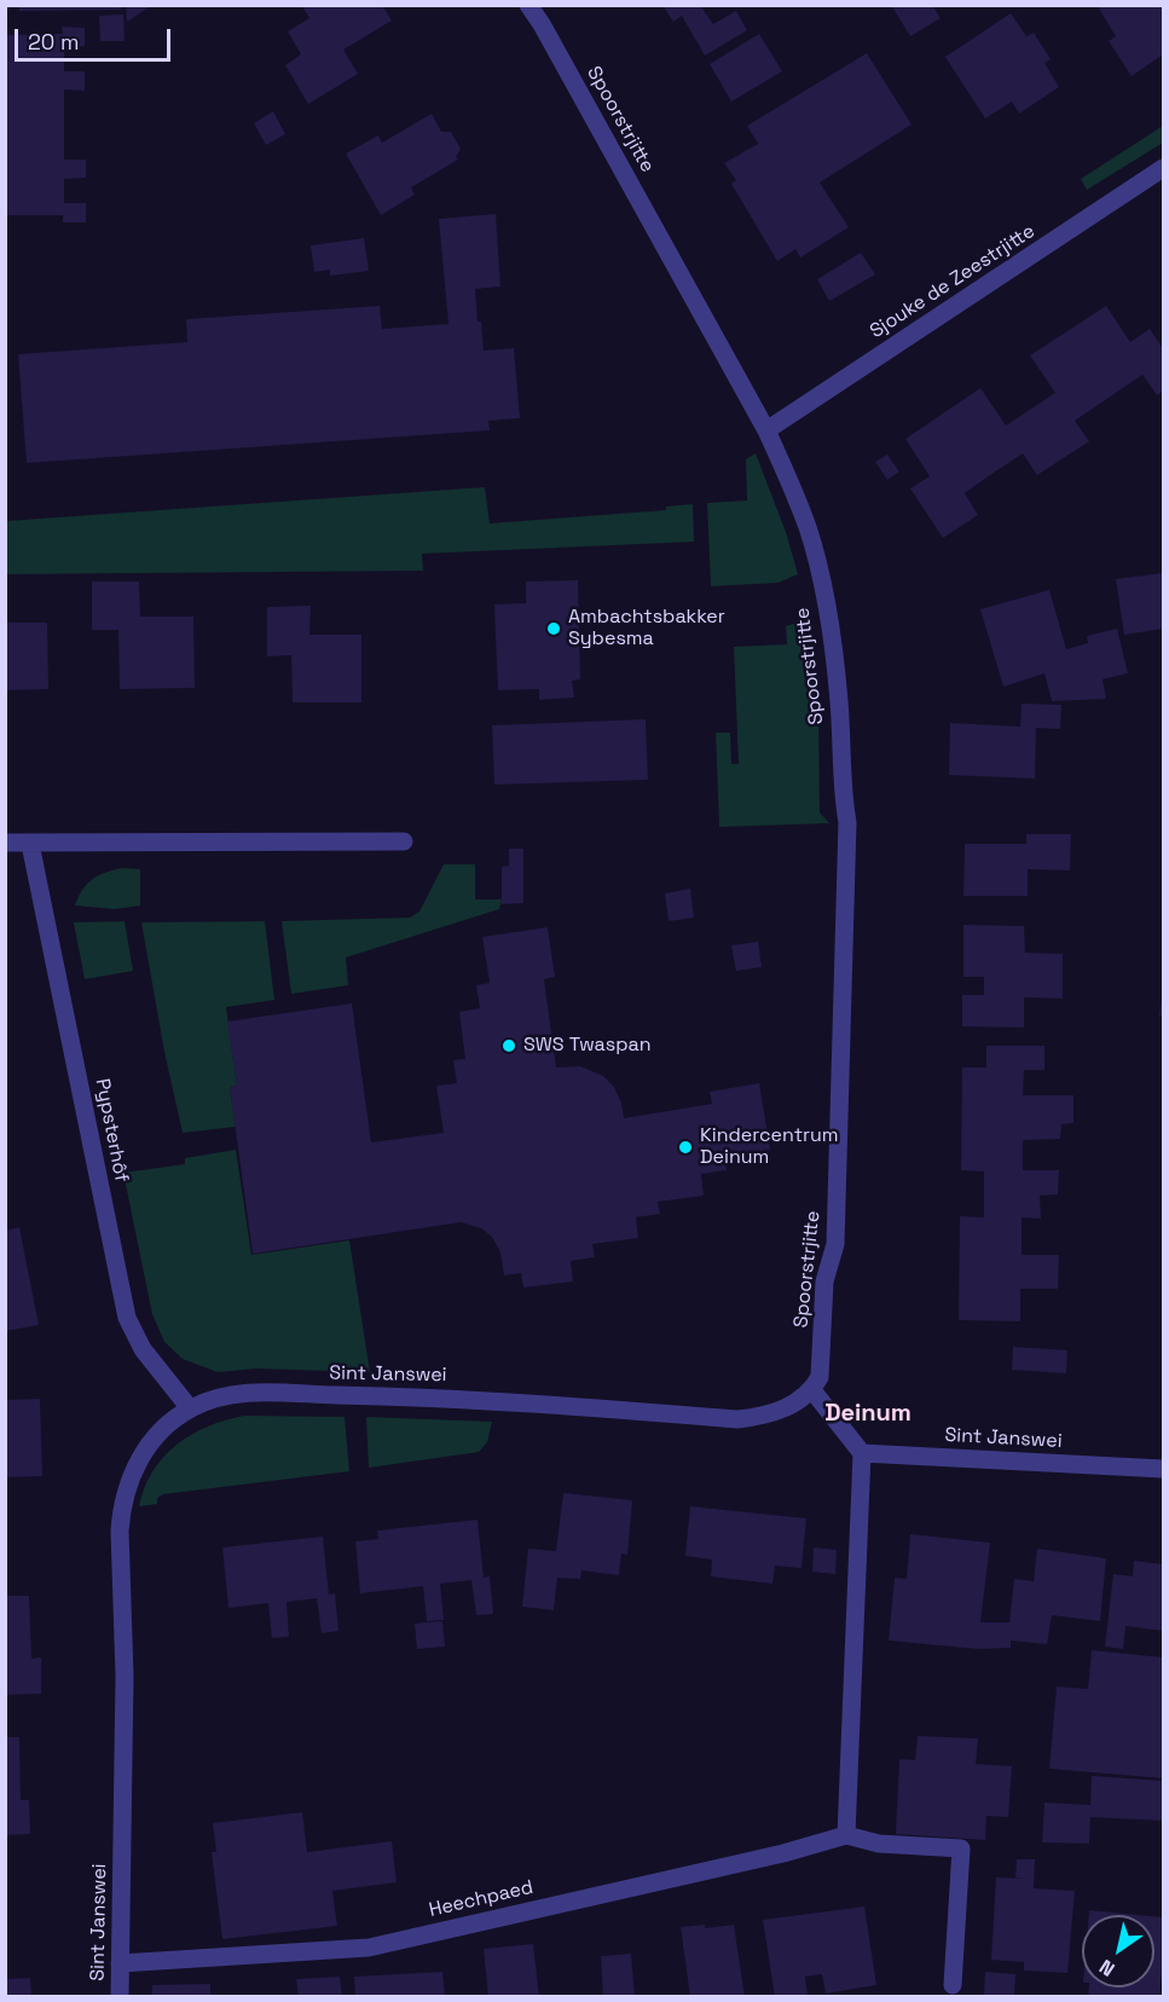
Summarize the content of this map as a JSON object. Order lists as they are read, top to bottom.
{
  "streets": {
    "street": [
      "Spoorstrjitte",
      "Sjouke de Zeestrjitte",
      "Pypsterhôf",
      "Sint Janswei",
      "Heechpaed"
    ]
  },
  "crossings": [
    ["Spoorstrjitte", "Sjouke de Zeestrjitte"],
    ["Spoorstrjitte", "Sint Janswei"],
    ["Pypsterhôf", "Sint Janswei"],
    ["Sint Janswei", "Heechpaed"]
  ],
  "districts": ["Deinum"],
  "places": ["Ambachtsbakker Sybesma", "SWS Twaspan", "Kindercentrum Deinum"],
  "scale_bar": "20 m",
  "north": "bottom left"
}
